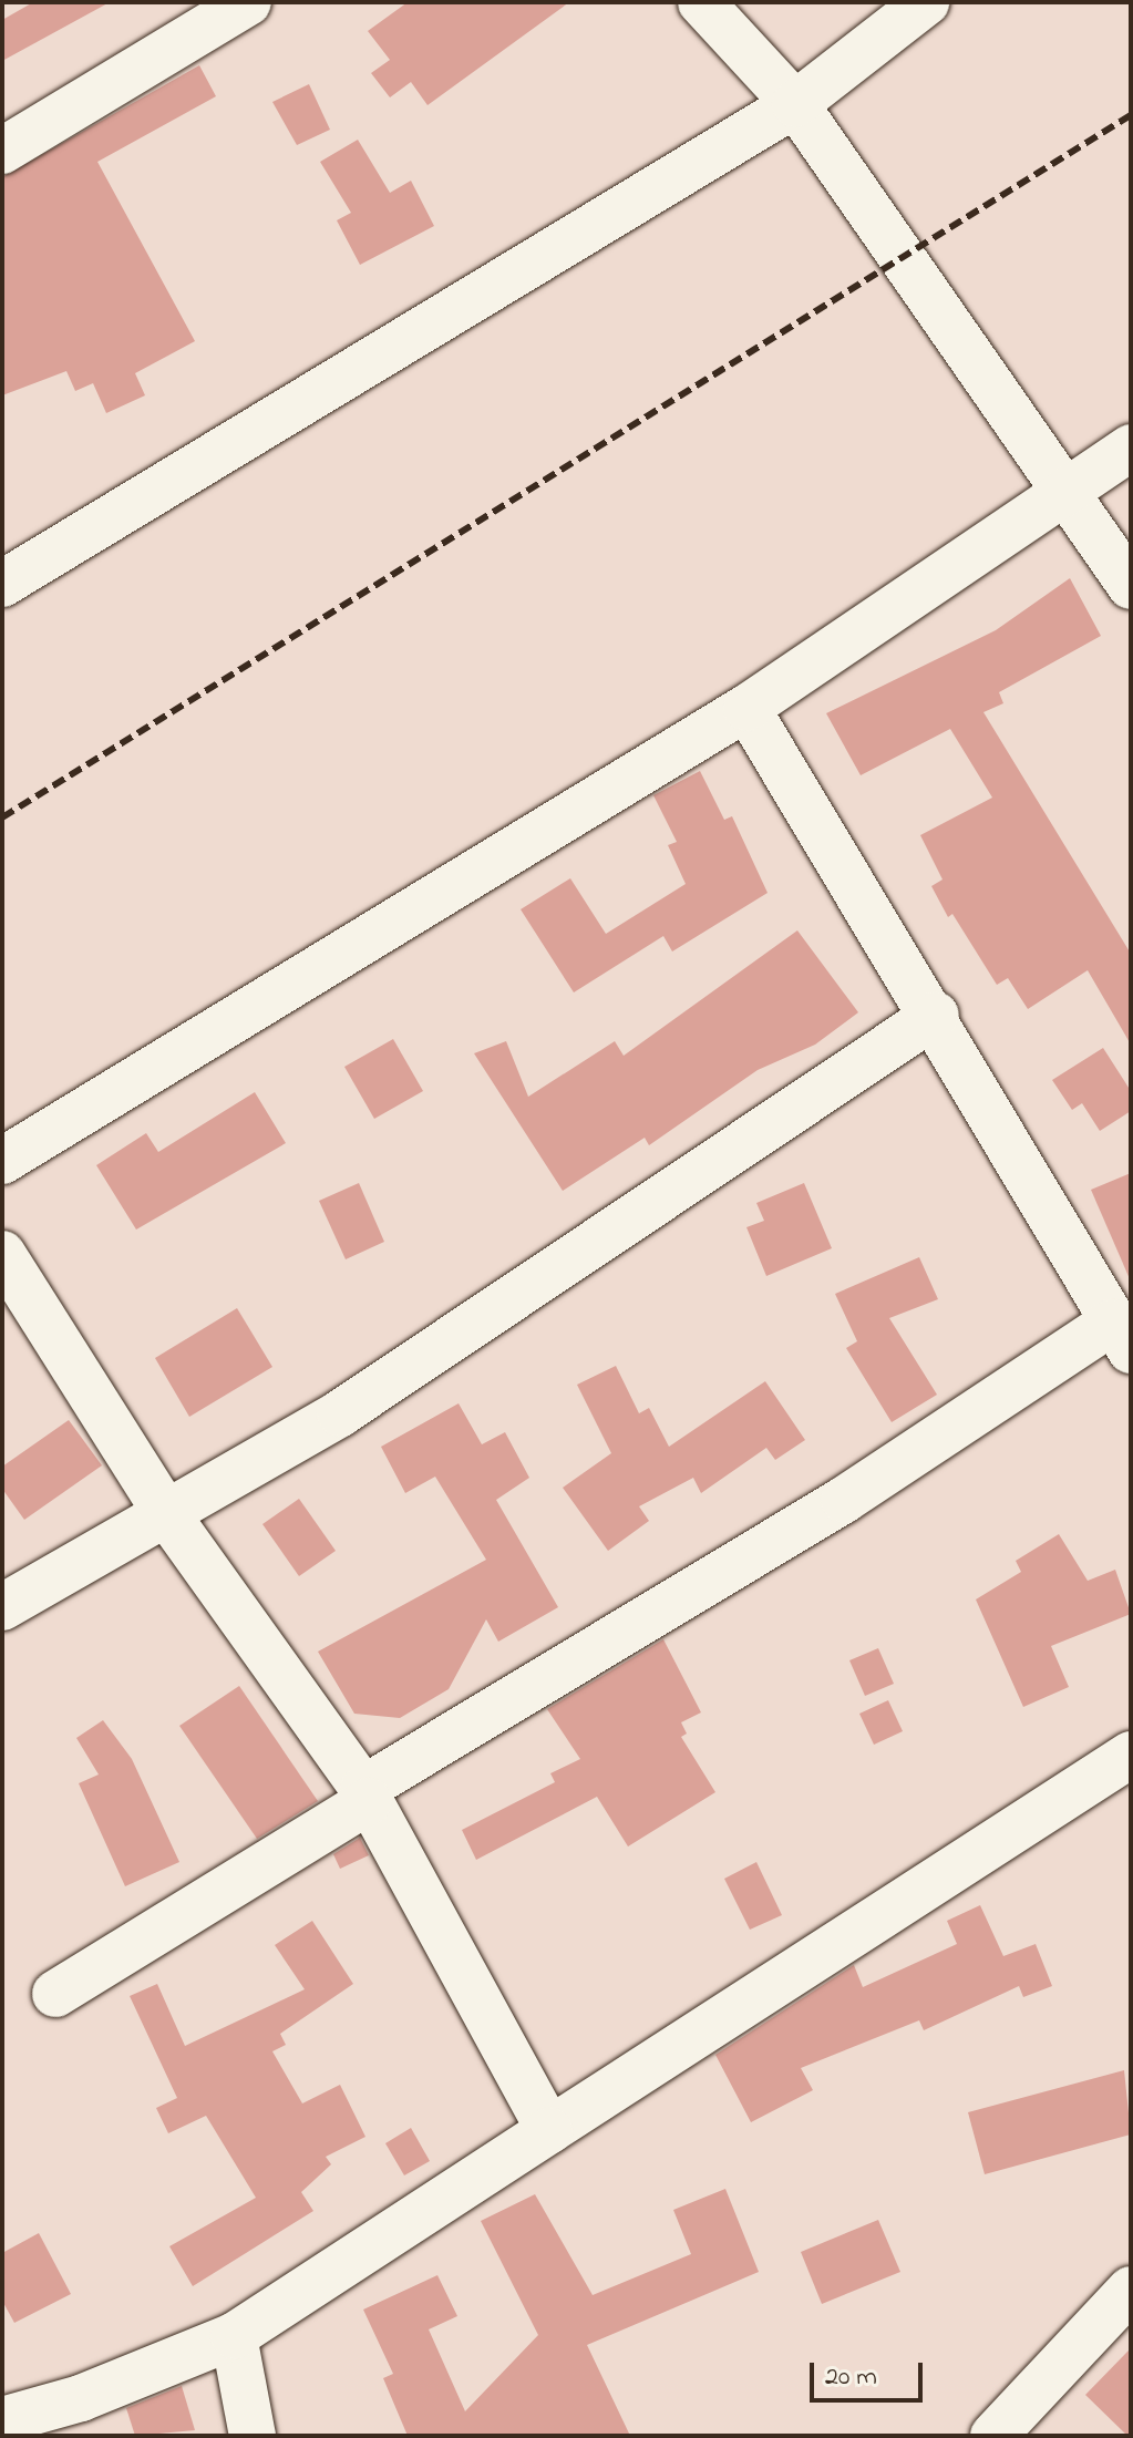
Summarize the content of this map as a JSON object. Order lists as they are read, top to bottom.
{
  "scale_bar": "20 m"
}
